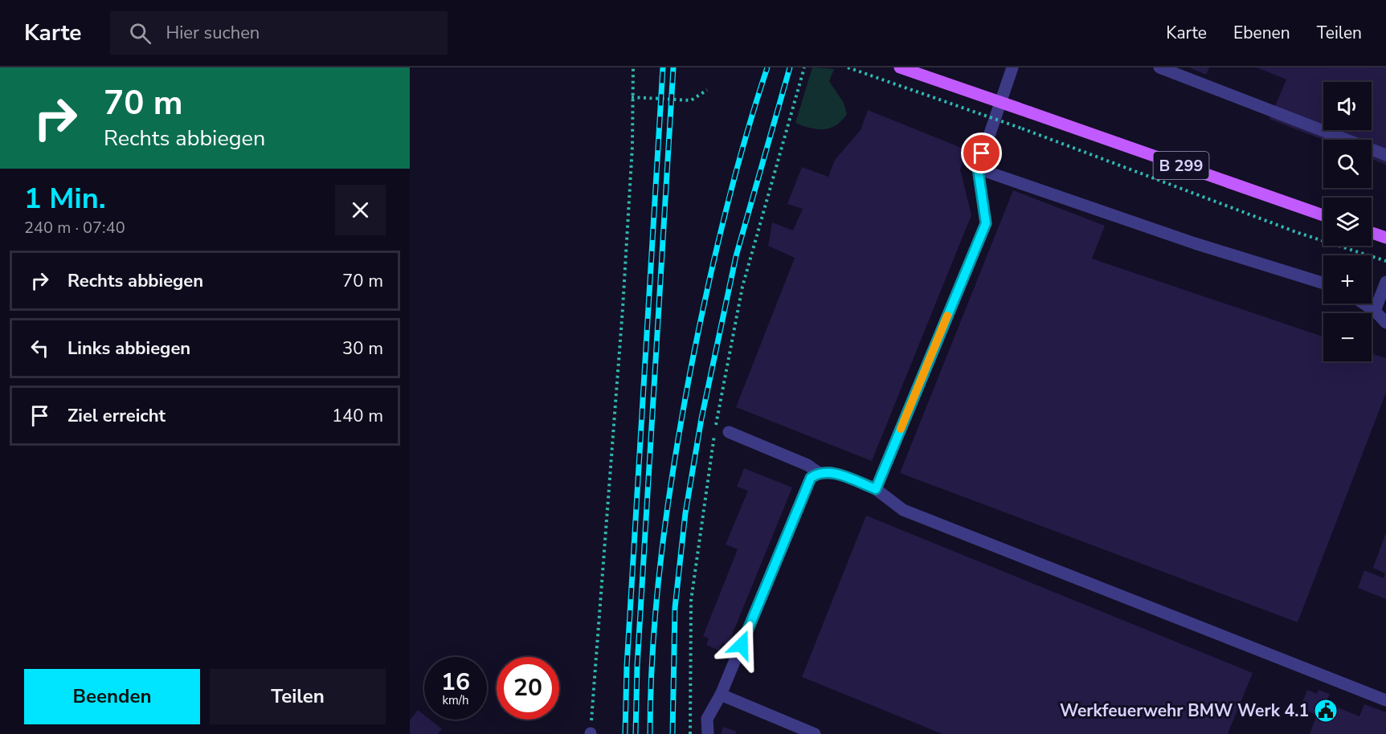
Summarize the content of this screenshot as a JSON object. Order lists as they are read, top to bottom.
{
  "streets": {
    "main road": ["B 299"]
  },
  "places": {
    "public building": ["Werkfeuerwehr BMW Werk 4.1"]
  },
  "page": {
    "header": "Karte",
    "search": "Hier suchen",
    "nav": ["Karte", "Ebenen", "Teilen"],
    "turn": ["70 m", "Rechts abbiegen"],
    "map_buttons": ["+", "−"],
    "heading": ["1 Min.", "240 m · 07:40"],
    "list": [
      {
        "name": "Rechts abbiegen",
        "value": "70 m"
      },
      {
        "name": "Links abbiegen",
        "value": "30 m"
      },
      {
        "name": "Ziel erreicht",
        "value": "140 m"
      }
    ],
    "speed": "16 km/h",
    "limit": "20",
    "buttons": ["Beenden", "Teilen"]
  }
}
